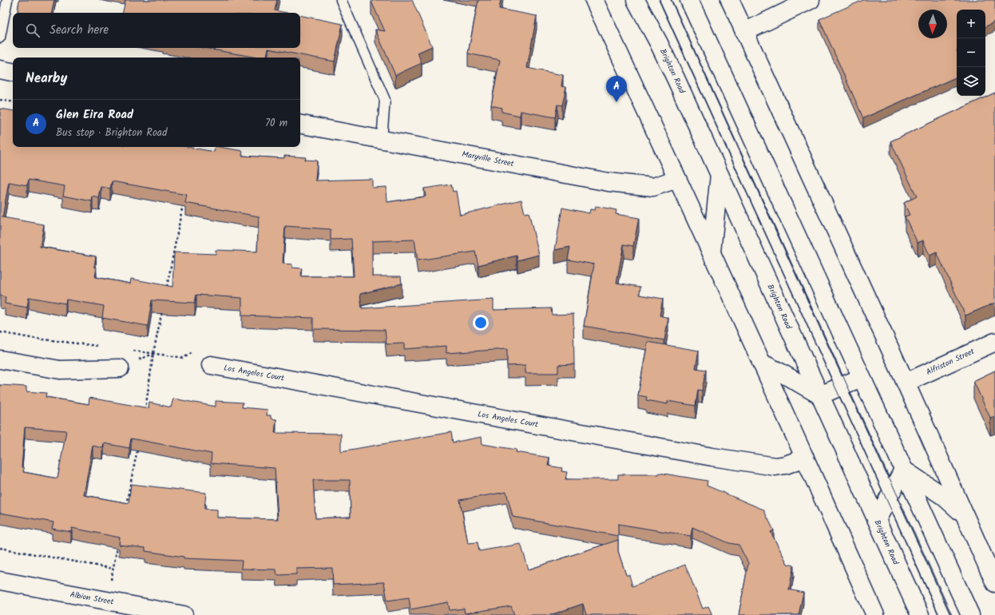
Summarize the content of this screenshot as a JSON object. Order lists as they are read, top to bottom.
{
  "streets": {
    "main road": [
      "Brighton Road",
      "Maryville Street",
      "Alfriston Street",
      "Los Angeles Court",
      "Albion Street"
    ]
  },
  "north": "bottom",
  "page": {
    "map_buttons": ["+", "−"],
    "search": "Search here",
    "heading": "Nearby",
    "pins": "A",
    "list": [
      {
        "mark": "A",
        "name": "Glen Eira Road",
        "note": "Bus stop · Brighton Road",
        "value": "70 m"
      }
    ]
  }
}
